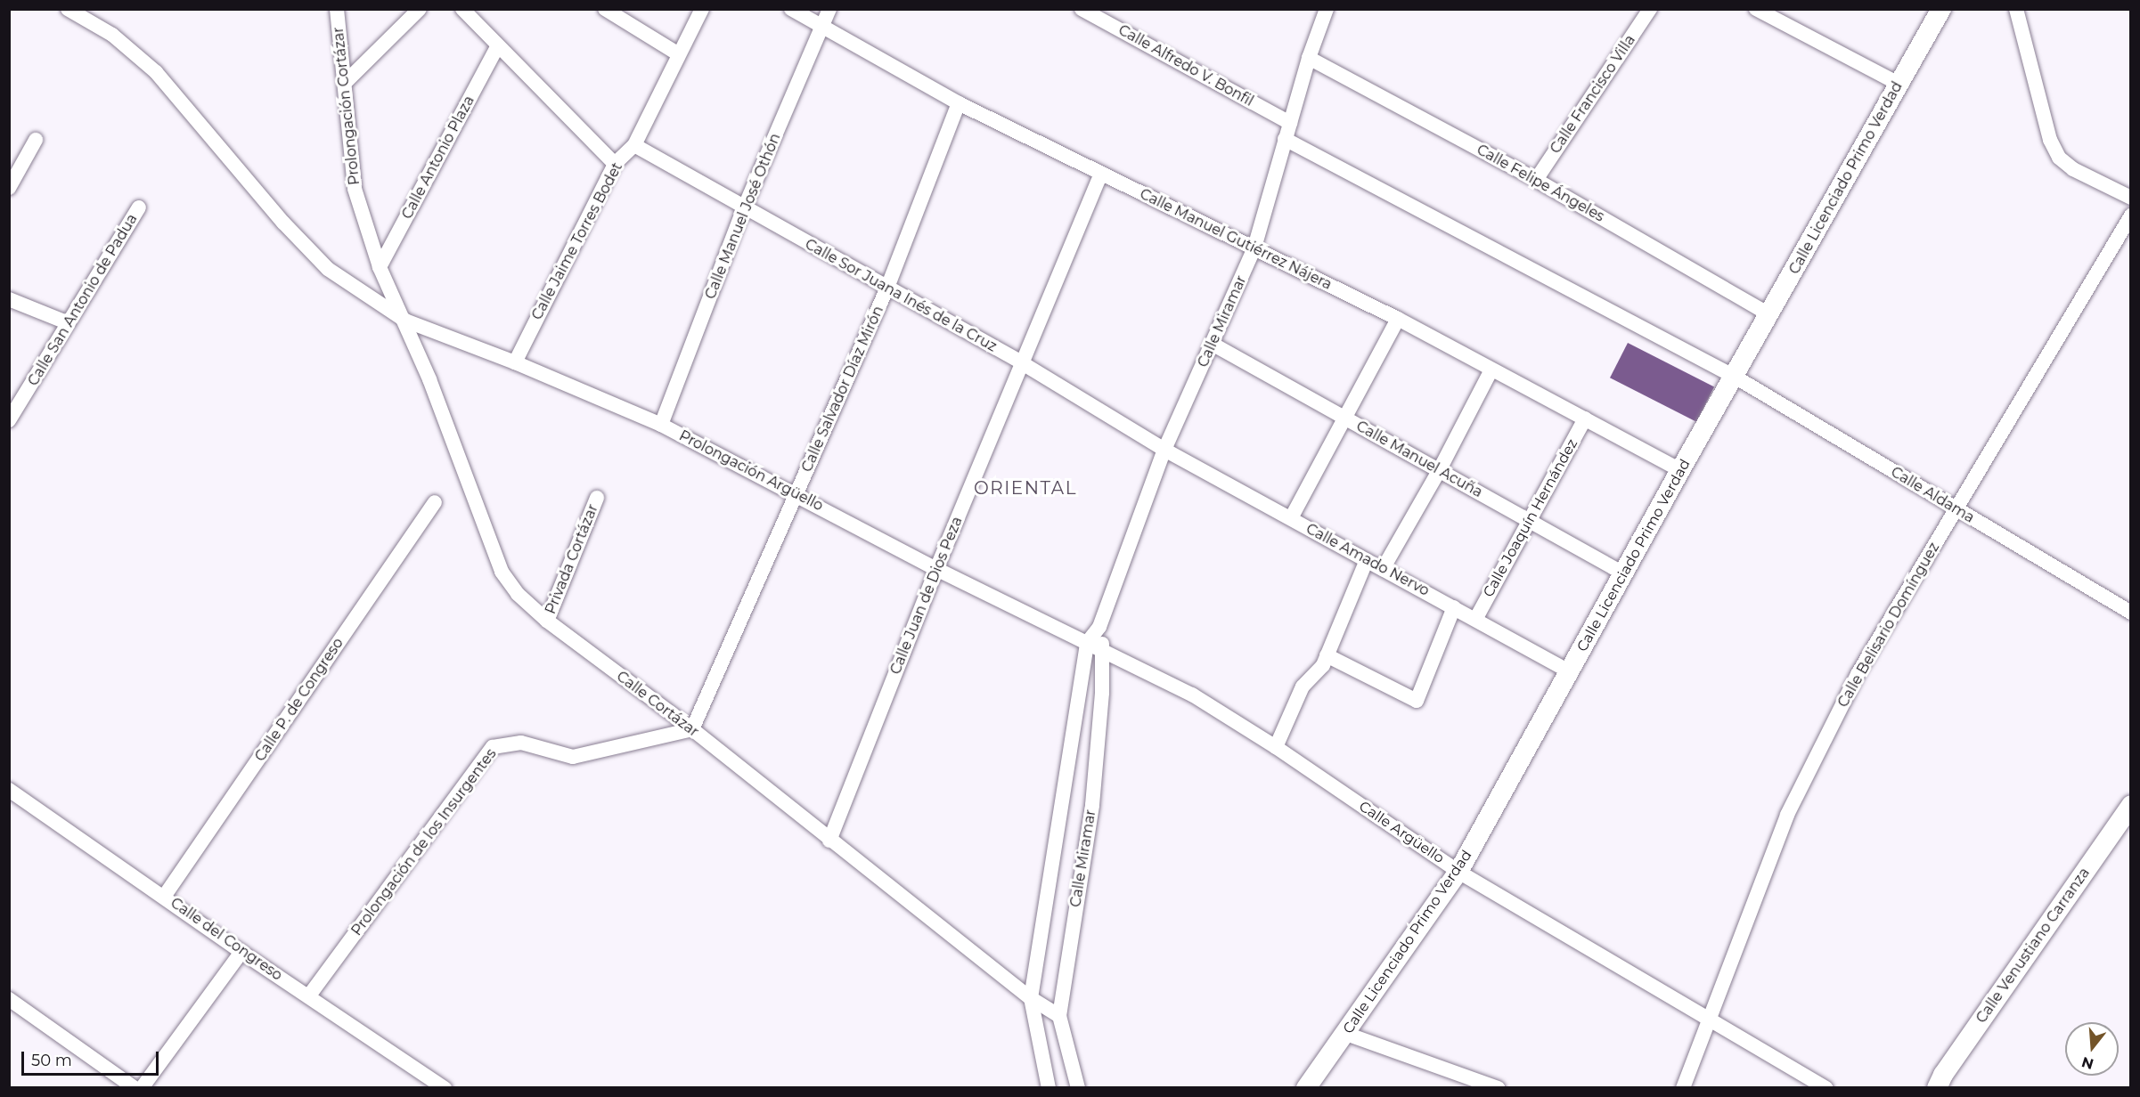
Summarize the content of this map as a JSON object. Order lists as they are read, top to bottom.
{
  "streets": {
    "street": [
      "Calle Alfredo V. Bonfil",
      "Calle Francisco Villa",
      "Prolongación Cortázar",
      "Calle Antonio Plaza",
      "Calle Licenciado Primo Verdad",
      "Calle Felipe Ángeles",
      "Calle Manuel José Othón",
      "Calle Manuel Gutiérrez Nájera",
      "Calle Jaime Torres Bodet",
      "Calle Sor Juana Inés de la Cruz",
      "Calle San Antonio de Padua",
      "Calle Miramar",
      "Calle Salvador Díaz Mirón",
      "Calle Manuel Acuña",
      "Prolongación Argüello",
      "Calle Aldama",
      "Calle Joaquín Hernández",
      "Privada Cortázar",
      "Calle Amado Nervo",
      "Calle Juan de Dios Peza",
      "Calle Belisario Domínguez",
      "Calle P. de Congreso",
      "Calle Cortázar",
      "Calle Argüello",
      "Prolongación de los Insurgentes",
      "Calle del Congreso",
      "Calle Venustiano Carranza"
    ]
  },
  "crossings": [
    ["Calle Alfredo V. Bonfil", "Calle Miramar"],
    ["Calle Francisco Villa", "Calle Felipe Ángeles"],
    ["Prolongación Cortázar", "Calle Antonio Plaza"],
    ["Prolongación Cortázar", "Prolongación Argüello"],
    ["Prolongación Cortázar", "Calle Cortázar"],
    ["Calle Licenciado Primo Verdad", "Calle Felipe Ángeles"],
    ["Calle Licenciado Primo Verdad", "Calle Manuel Gutiérrez Nájera"],
    ["Calle Licenciado Primo Verdad", "Calle Manuel Acuña"],
    ["Calle Licenciado Primo Verdad", "Calle Aldama"],
    ["Calle Licenciado Primo Verdad", "Calle Amado Nervo"],
    ["Calle Licenciado Primo Verdad", "Calle Argüello"],
    ["Calle Felipe Ángeles", "Calle Miramar"],
    ["Calle Manuel José Othón", "Calle Manuel Gutiérrez Nájera"],
    ["Calle Manuel José Othón", "Calle Sor Juana Inés de la Cruz"],
    ["Calle Manuel José Othón", "Prolongación Argüello"],
    ["Calle Manuel Gutiérrez Nájera", "Calle Miramar"],
    ["Calle Manuel Gutiérrez Nájera", "Calle Salvador Díaz Mirón"],
    ["Calle Manuel Gutiérrez Nájera", "Calle Joaquín Hernández"],
    ["Calle Manuel Gutiérrez Nájera", "Calle Juan de Dios Peza"],
    ["Calle Jaime Torres Bodet", "Calle Sor Juana Inés de la Cruz"],
    ["Calle Jaime Torres Bodet", "Prolongación Argüello"],
    ["Calle Sor Juana Inés de la Cruz", "Calle Miramar"],
    ["Calle Sor Juana Inés de la Cruz", "Calle Salvador Díaz Mirón"],
    ["Calle Sor Juana Inés de la Cruz", "Calle Amado Nervo"],
    ["Calle Sor Juana Inés de la Cruz", "Calle Juan de Dios Peza"],
    ["Calle Miramar", "Calle Manuel Acuña"],
    ["Calle Miramar", "Prolongación Argüello"],
    ["Calle Miramar", "Calle Amado Nervo"],
    ["Calle Miramar", "Calle Cortázar"],
    ["Calle Miramar", "Calle Argüello"],
    ["Calle Salvador Díaz Mirón", "Prolongación Argüello"],
    ["Calle Salvador Díaz Mirón", "Calle Cortázar"],
    ["Calle Salvador Díaz Mirón", "Prolongación de los Insurgentes"],
    ["Calle Manuel Acuña", "Calle Joaquín Hernández"],
    ["Prolongación Argüello", "Calle Juan de Dios Peza"],
    ["Prolongación Argüello", "Calle Cortázar"],
    ["Prolongación Argüello", "Calle Argüello"],
    ["Calle Aldama", "Calle Belisario Domínguez"],
    ["Calle Joaquín Hernández", "Calle Amado Nervo"],
    ["Privada Cortázar", "Calle Cortázar"],
    ["Calle Juan de Dios Peza", "Calle Cortázar"],
    ["Calle Belisario Domínguez", "Calle Argüello"],
    ["Calle P. de Congreso", "Calle del Congreso"],
    ["Calle Cortázar", "Prolongación de los Insurgentes"],
    ["Prolongación de los Insurgentes", "Calle del Congreso"]
  ],
  "districts": ["ORIENTAL"],
  "scale_bar": "50 m",
  "north": "bottom"
}
